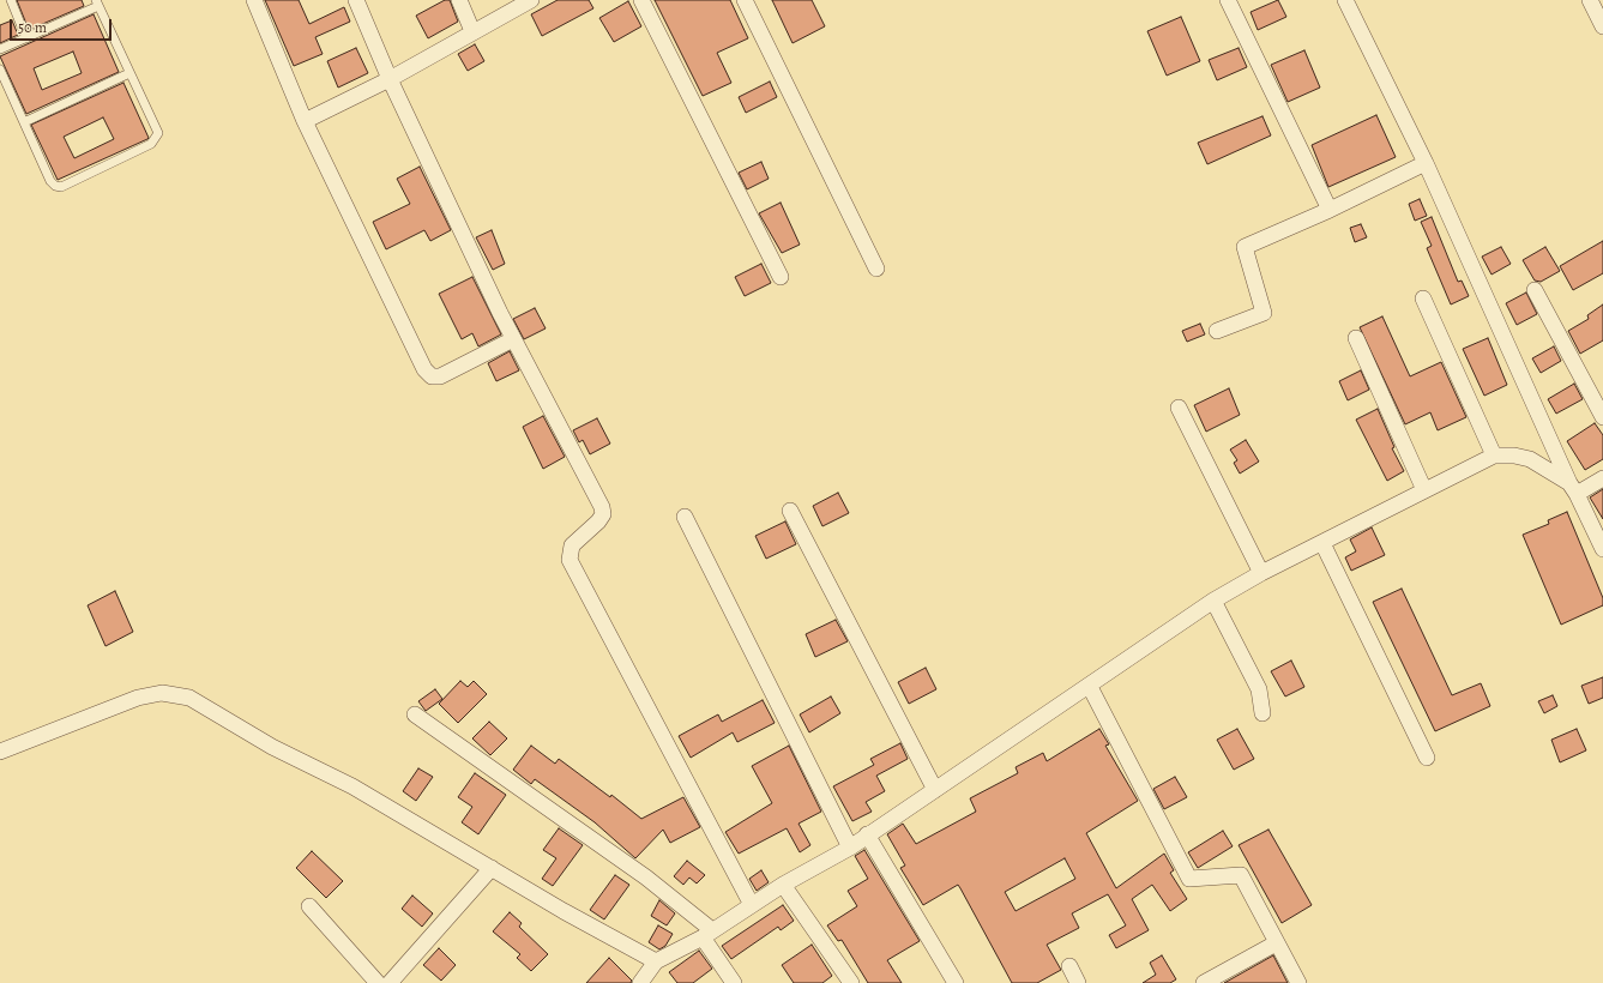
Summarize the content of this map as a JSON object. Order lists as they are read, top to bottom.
{
  "scale_bar": "50 m"
}
